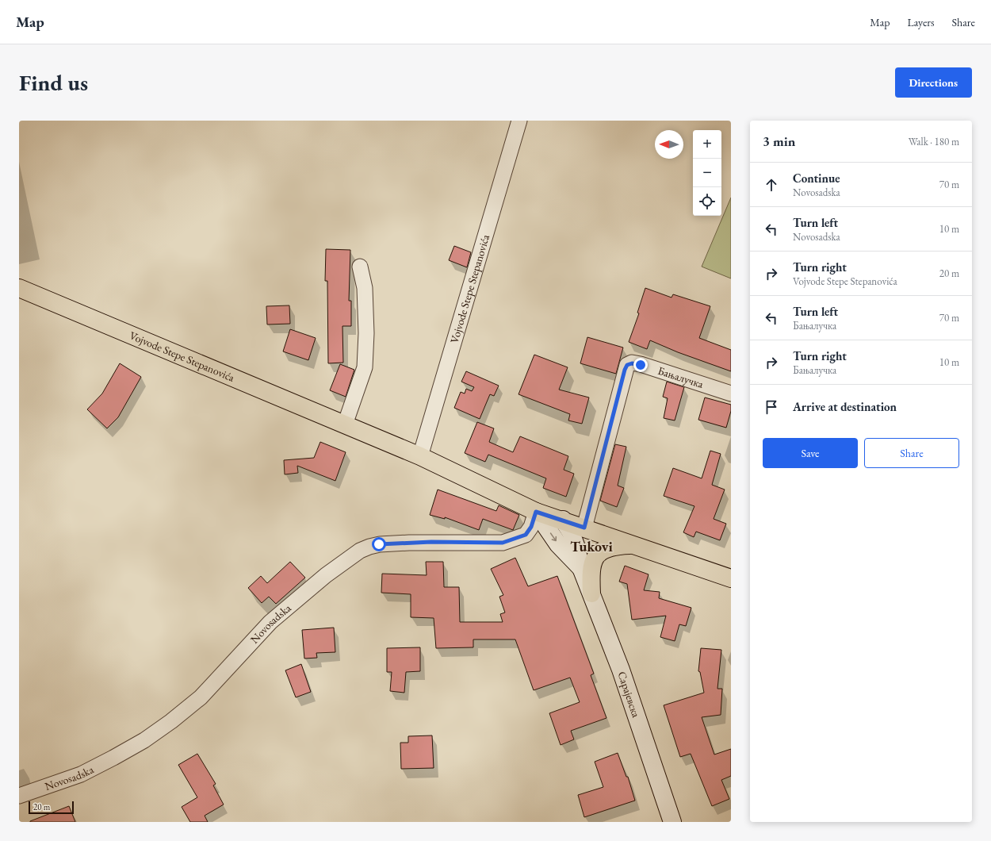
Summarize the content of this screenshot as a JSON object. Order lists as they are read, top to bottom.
{
  "streets": {
    "main road": ["Vojvode Stepe Stepanovića", "Сарајевска"],
    "street": ["Бањалучка", "Novosadska"]
  },
  "crossings": [
    ["Vojvode Stepe Stepanovića", "Бањалучка"],
    ["Vojvode Stepe Stepanovića", "Novosadska"]
  ],
  "districts": ["Tukovi"],
  "scale_bar": "20 m",
  "north": "left",
  "page": {
    "header": "Map",
    "nav": ["Map", "Layers", "Share"],
    "buttons": [
      "Directions",
      ["Save", "Share"]
    ],
    "title": "Find us",
    "heading": ["3 min", "Walk · 180 m"],
    "map_buttons": ["+", "−"],
    "list": [
      ["Continue", "Novosadska", "70 m"],
      ["Turn left", "Novosadska", "10 m"],
      ["Turn right", "Vojvode Stepe Stepanovića", "20 m"],
      ["Turn left", "Бањалучка", "70 m"],
      ["Turn right", "Бањалучка", "10 m"],
      "Arrive at destination"
    ],
    "scale": "20 m"
  }
}
